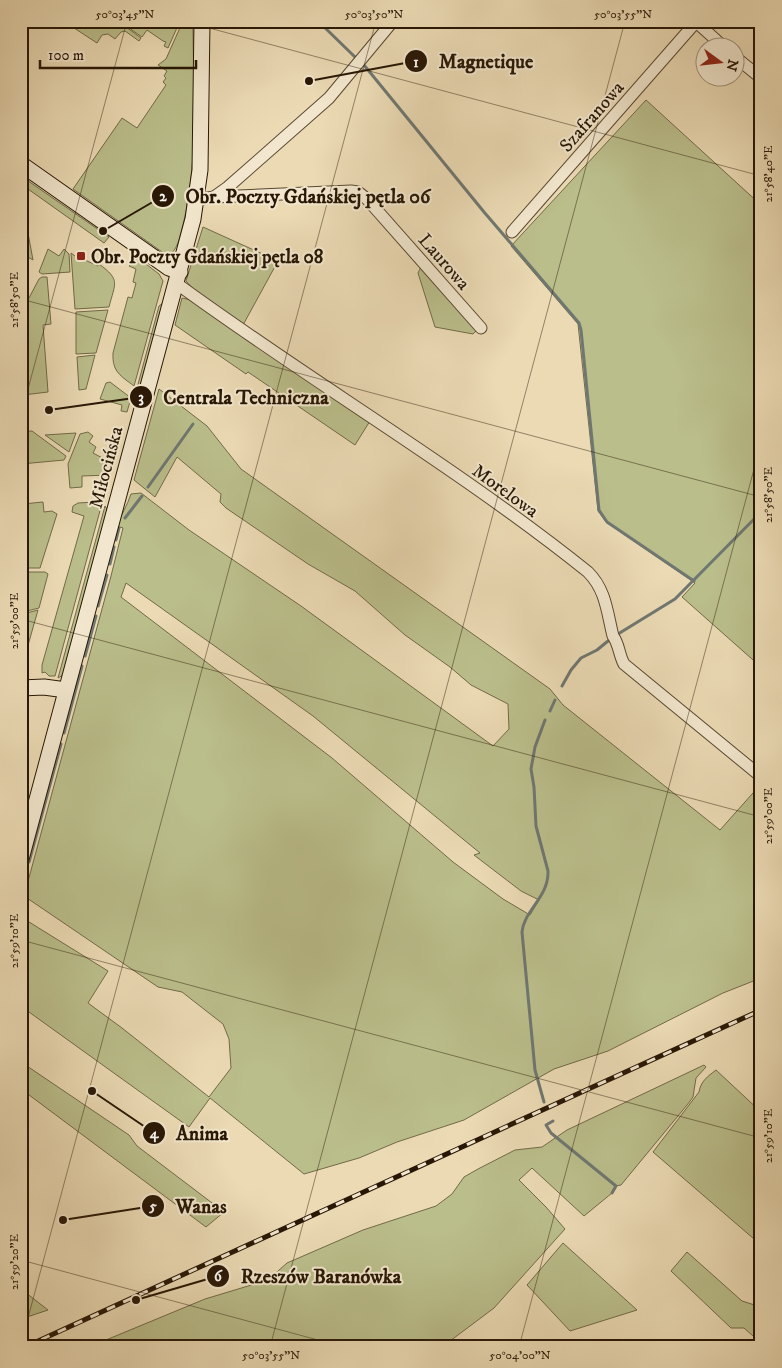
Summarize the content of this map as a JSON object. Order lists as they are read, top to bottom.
{
  "streets": {
    "street": [
      "Szafranowa",
      "Laurowa",
      "Miłocińska",
      "Morelowa"
    ]
  },
  "crossings": [
    ["Laurowa", "Miłocińska"],
    ["Miłocińska", "Morelowa"]
  ],
  "places": {
    "other": [
      "Magnetique",
      "Obr. Poczty Gdańskiej pętla 06",
      "Centrala Techniczna",
      "Anima",
      "Wanas",
      "Rzeszów Baranówka"
    ],
    "transit": ["Obr. Poczty Gdańskiej pętla 08"]
  },
  "scale_bar": "100 m",
  "north": "right",
  "coordinates": [
    "50°03'45\"N",
    "50°03'50\"N",
    "50°03'55\"N",
    "21°58'40\"E",
    "21°58'50\"E",
    "21°59'00\"E",
    "21°59'10\"E",
    "21°59'20\"E",
    "50°04'00\"N"
  ]
}
